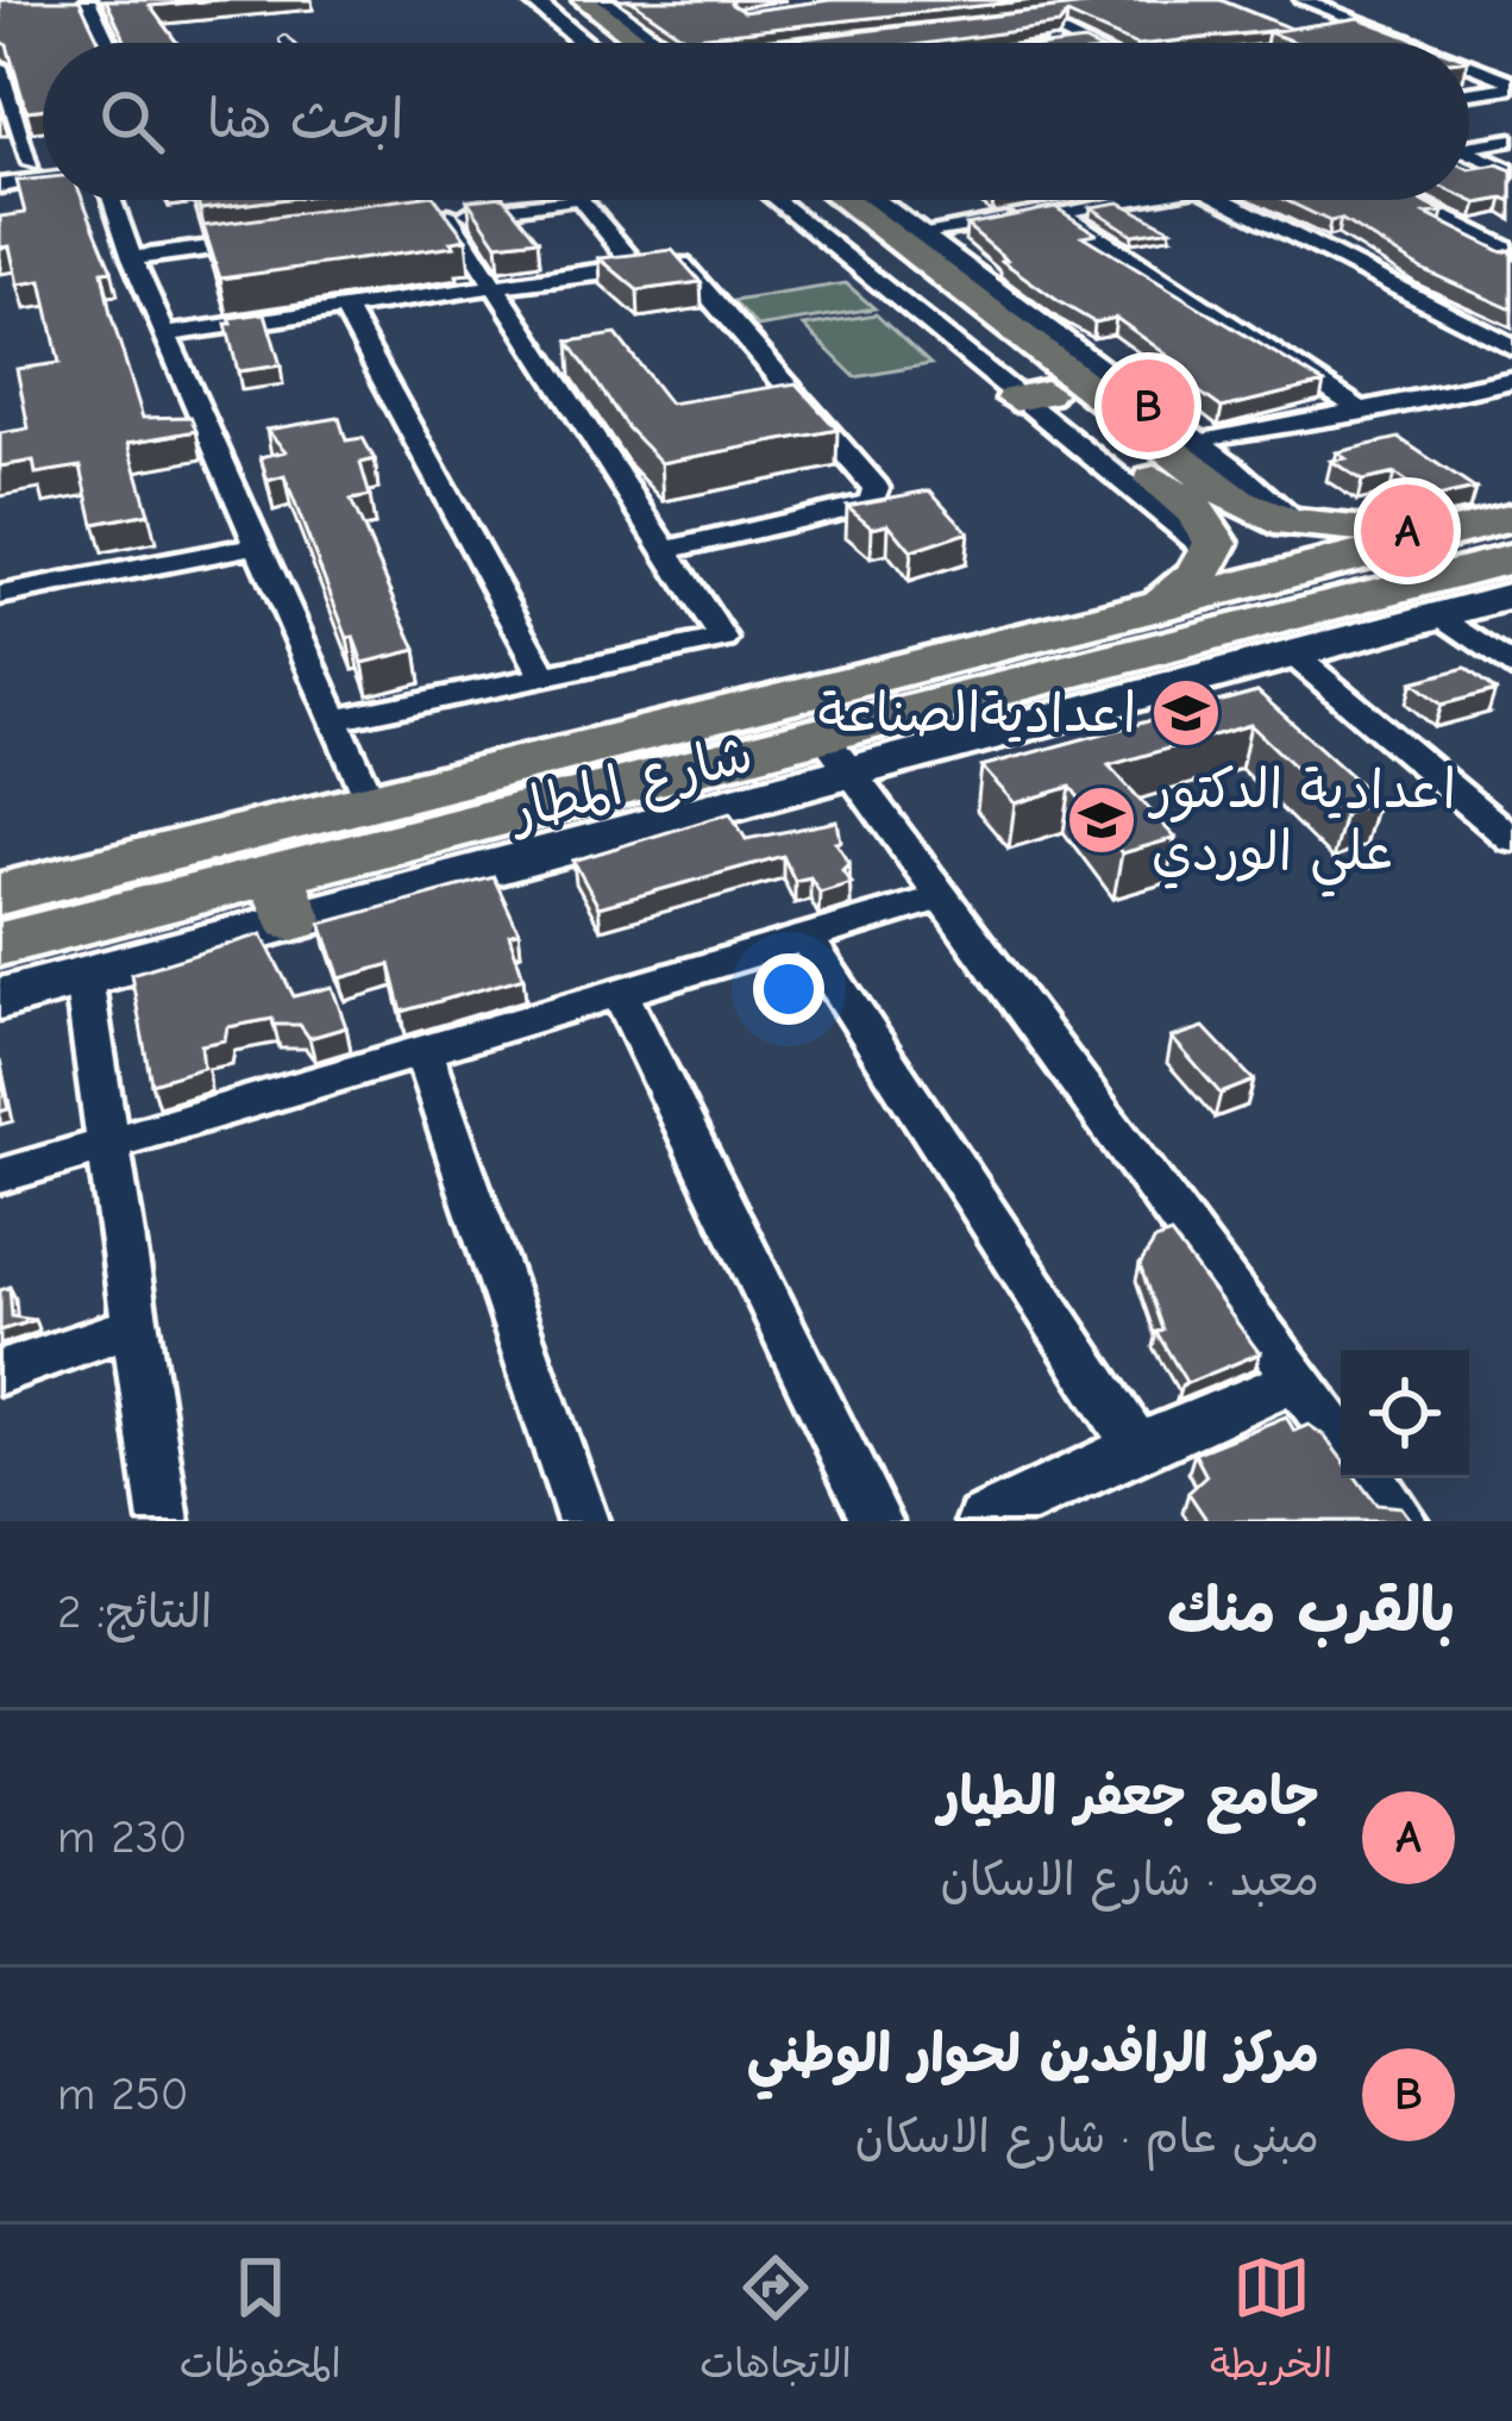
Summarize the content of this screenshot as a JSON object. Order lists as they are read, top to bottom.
{
  "streets": {
    "main road": ["شارع المطار"]
  },
  "places": {
    "school or university": ["اعداديةالصناعة", "اعدادية الدكتور علي الوردي"]
  },
  "page": {
    "search": "ابحث هنا",
    "pins": ["B", "A"],
    "heading": ["بالقرب منك", "النتائج: 2"],
    "list": [
      {
        "mark": "A",
        "name": "جامع جعفر الطيار",
        "note": "معبد · شارع الاسكان",
        "value": "230 m"
      },
      {
        "mark": "B",
        "name": "مركز الرافدين لحوار الوطني",
        "note": "مبنى عام · شارع الاسكان",
        "value": "250 m"
      }
    ],
    "nav": ["الخريطة", "الاتجاهات", "المحفوظات"]
  }
}
